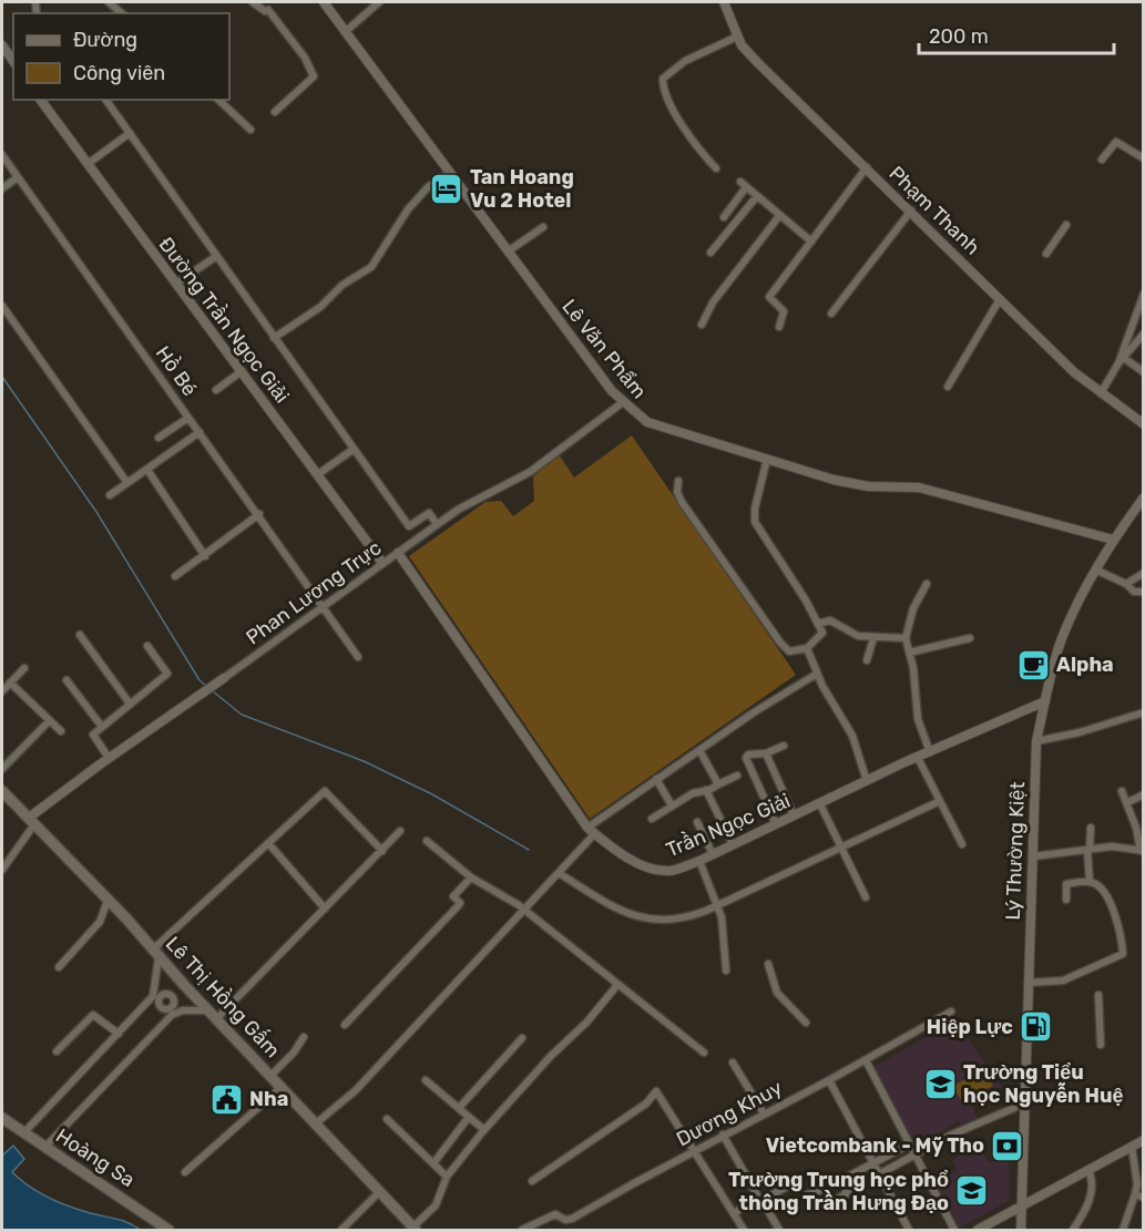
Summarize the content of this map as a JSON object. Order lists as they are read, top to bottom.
{
  "streets": {
    "main road": ["Lê Thị Hồng Gấm", "Hoàng Sa"],
    "street": [
      "Phạm Thanh",
      "Đường Trần Ngọc Giải",
      "Lê Văn Phẩm",
      "Hồ Bé",
      "Phan Lương Trực",
      "Trần Ngọc Giải",
      "Lý Thường Kiệt",
      "Dương Khuy"
    ]
  },
  "crossings": [
    ["Đường Trần Ngọc Giải", "Phan Lương Trực"],
    ["Lê Văn Phẩm", "Phan Lương Trực"],
    ["Lê Văn Phẩm", "Lý Thường Kiệt"],
    ["Hồ Bé", "Phan Lương Trực"],
    ["Phan Lương Trực", "Trần Ngọc Giải"],
    ["Phan Lương Trực", "Lê Thị Hồng Gấm"],
    ["Trần Ngọc Giải", "Lý Thường Kiệt"]
  ],
  "places": {
    "hotel": ["Tan Hoang Vu 2 Hotel"],
    "cafe": ["Alpha"],
    "fuel station": ["Hiệp Lực"],
    "school or university": ["Trường Tiểu học Nguyễn Huệ", "Trường Trung học phổ thông Trần Hưng Đạo"],
    "public building": ["Nha"],
    "bank": ["Vietcombank - Mỹ Tho"]
  },
  "legend": ["Đường", "Công viên"],
  "scale_bar": "200 m"
}
